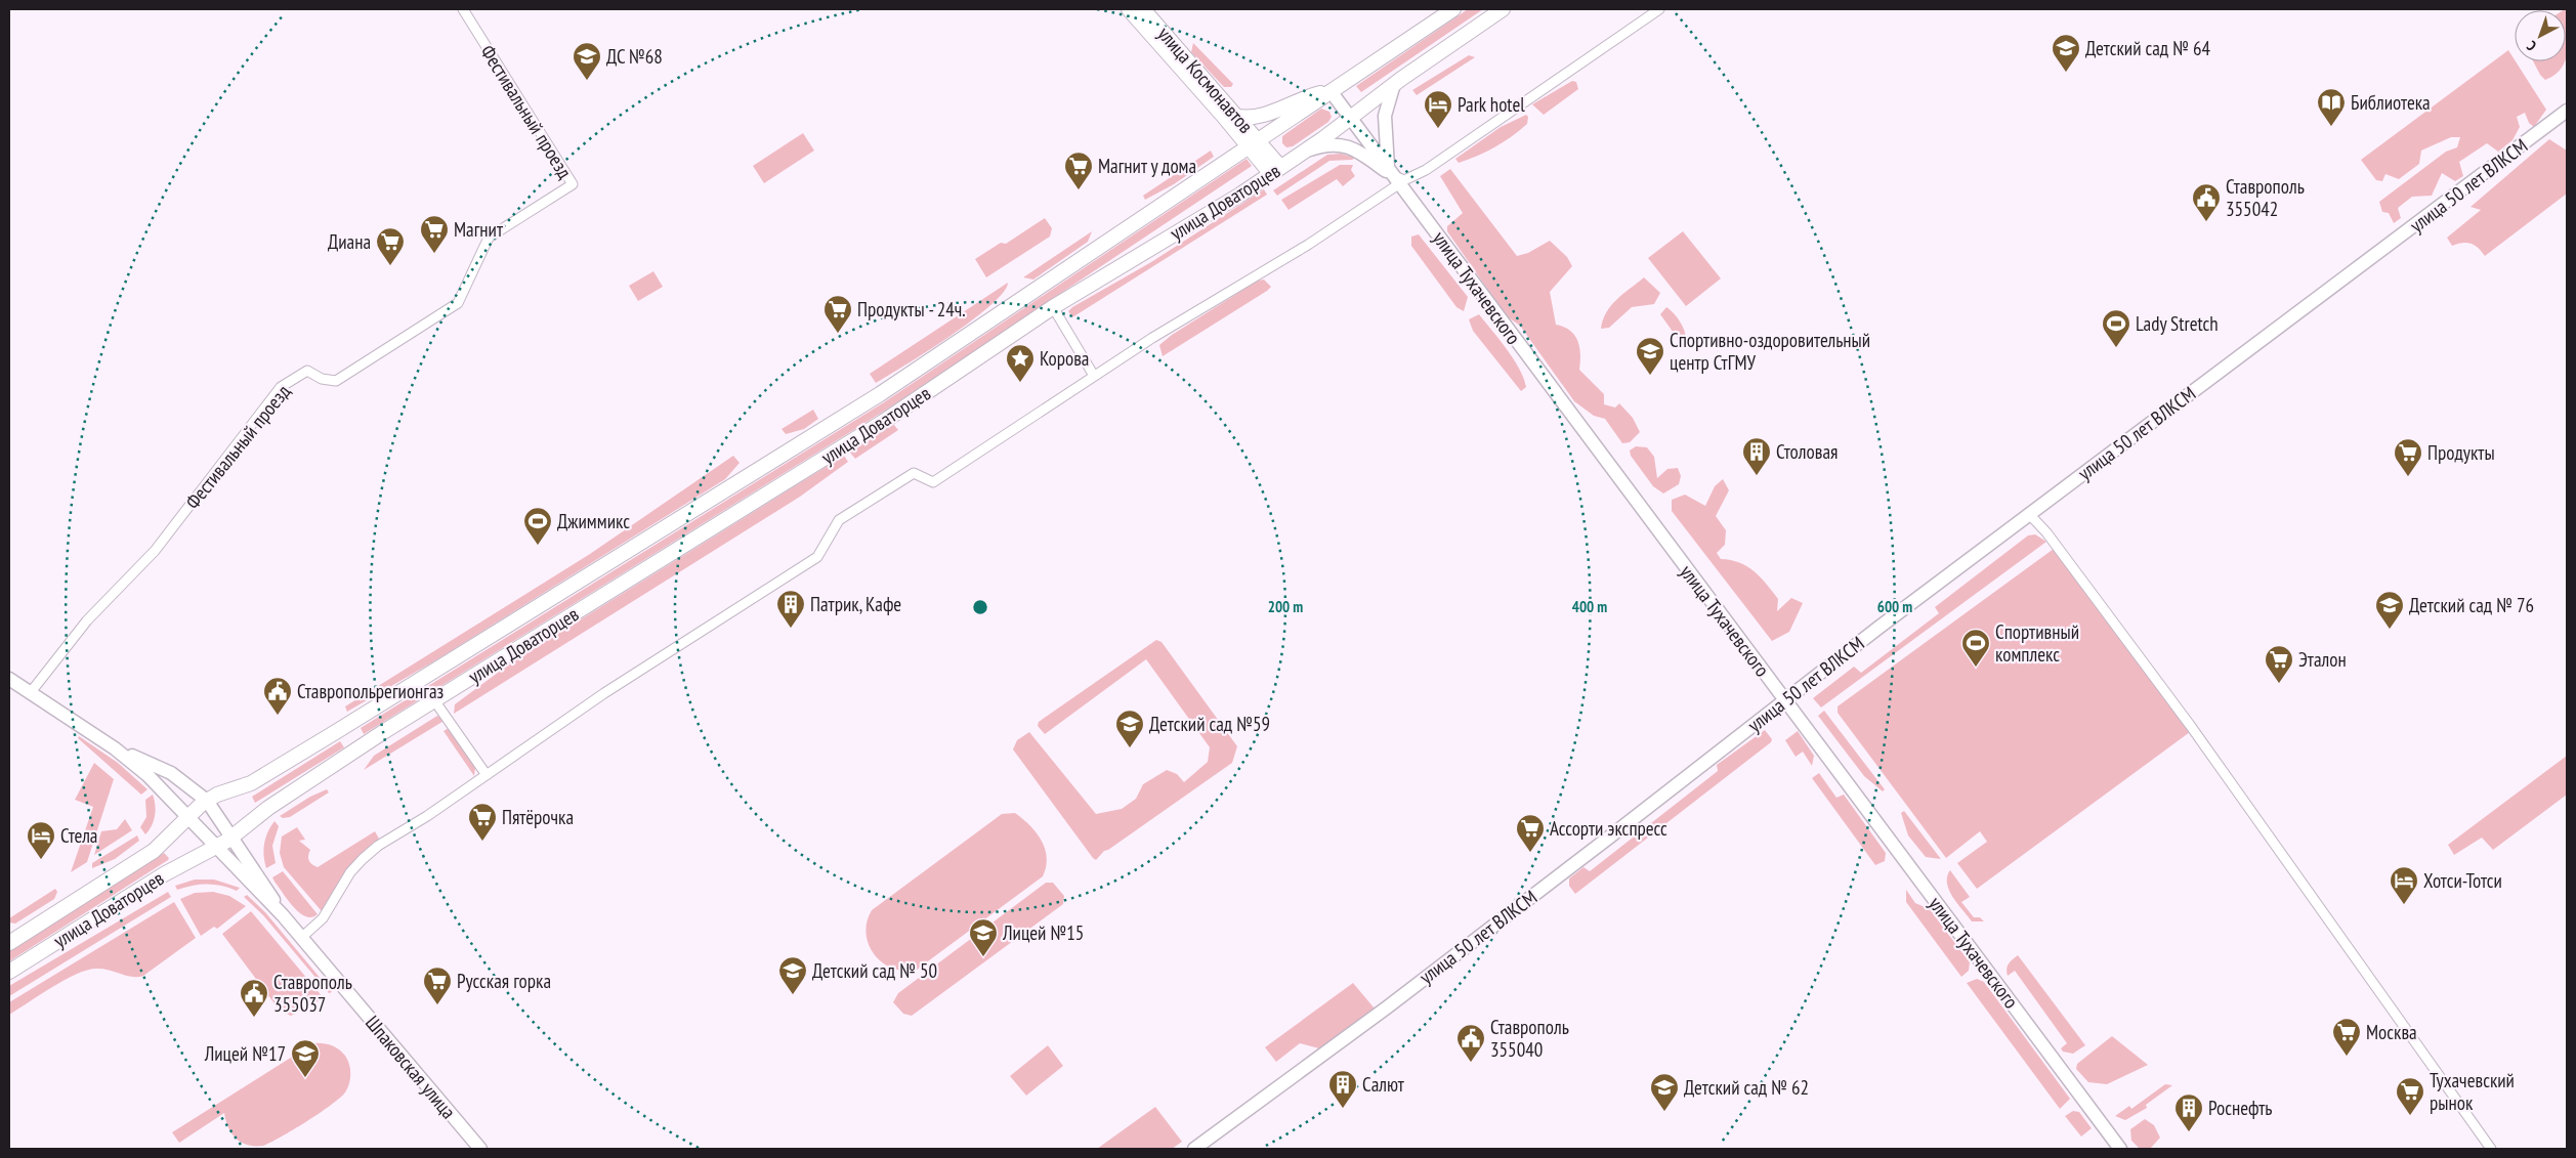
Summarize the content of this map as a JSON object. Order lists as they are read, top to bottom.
{
  "streets": {
    "main road": ["улица Космонавтов", "улица Доваторцев"],
    "street": [
      "Фестивальный проезд",
      "улица 50 лет ВЛКСМ",
      "улица Тухачевского",
      "Шпаковская улица"
    ]
  },
  "crossings": [
    ["Фестивальный проезд", "Шпаковская улица"],
    ["улица 50 лет ВЛКСМ", "улица Тухачевского"],
    ["улица Доваторцев", "улица Тухачевского"],
    ["улица Доваторцев", "Шпаковская улица"]
  ],
  "places": {
    "school or university": [
      "Детский сад № 64",
      "ДС №68",
      "Спортивно-оздоровительный центр СтГМУ",
      "Детский сад № 76",
      "Детский сад №59",
      "Лицей №15",
      "Детский сад № 50",
      "Лицей №17",
      "Детский сад № 62"
    ],
    "library": ["Библиотека"],
    "hotel": ["Park hotel", "Стела", "Хотси-Тотси"],
    "supermarket": [
      "Магнит у дома",
      "Магнит",
      "Диана",
      "Продукты - 24ч.",
      "Продукты",
      "Эталон",
      "Пятёрочка",
      "Ассорти экспресс",
      "Русская горка",
      "Москва",
      "Тухачевский рынок"
    ],
    "public building": [
      "Ставрополь 355042",
      "Ставропольрегионгаз",
      "Ставрополь 355037",
      "Ставрополь 355040"
    ],
    "sports": ["Lady Stretch", "Джиммикс", "Спортивный комплекс"],
    "place": ["Корова"],
    "building": [
      "Столовая",
      "Патрик, Кафе",
      "Салют",
      "Роснефть"
    ]
  },
  "north": "bottom left",
  "rings": ["200 m", "400 m", "600 m"]
}
